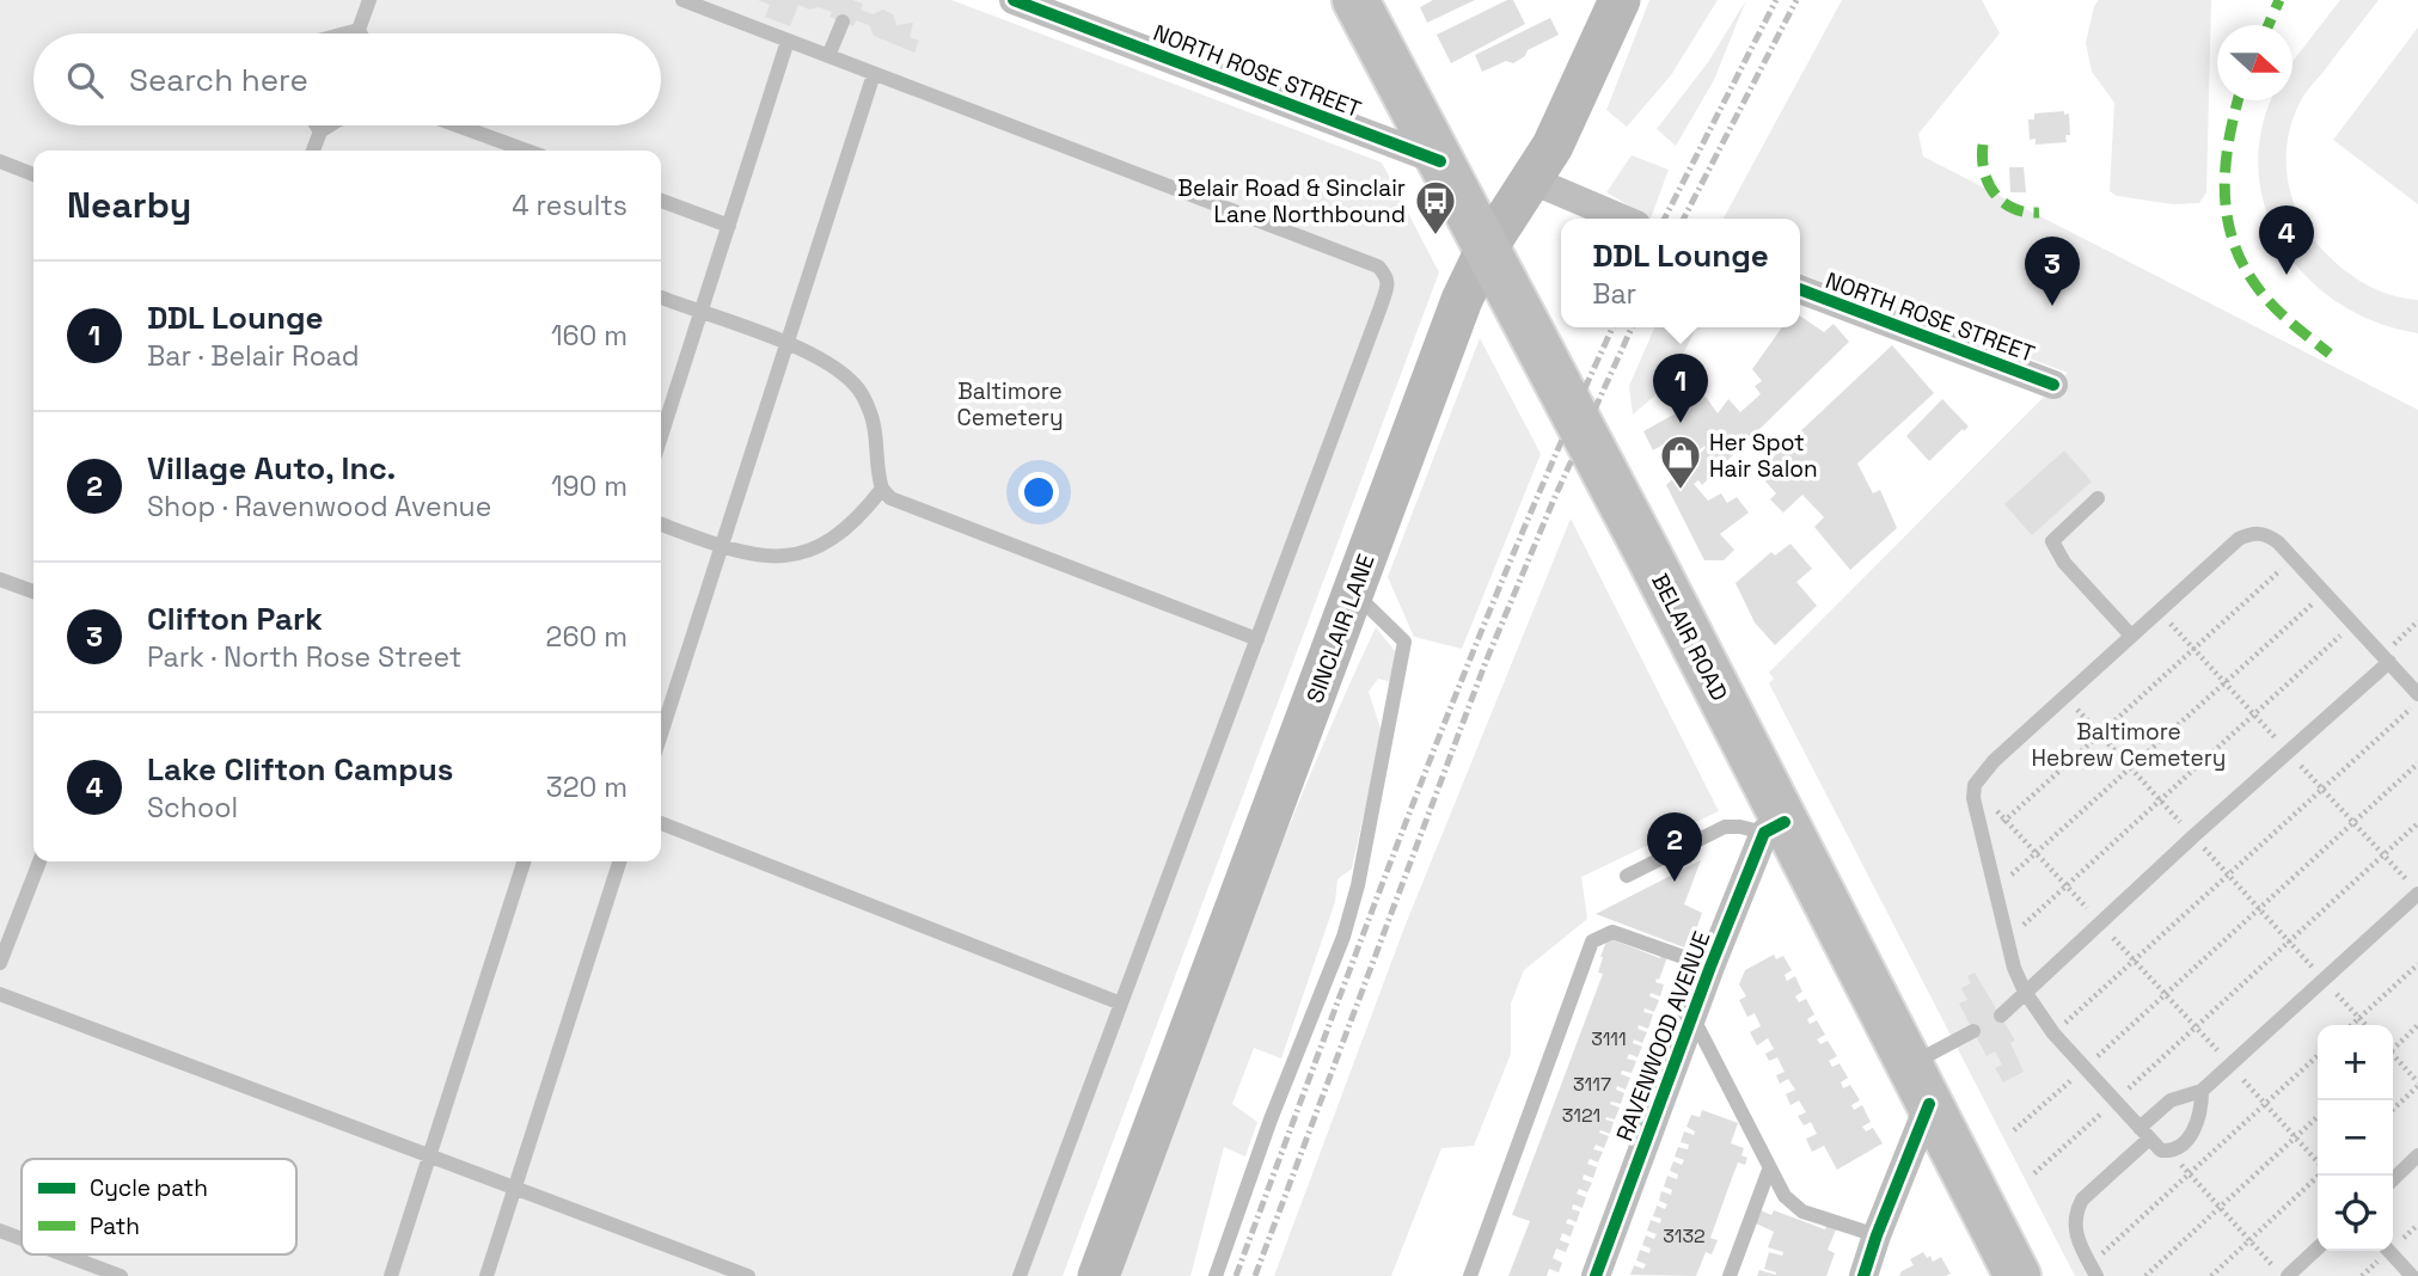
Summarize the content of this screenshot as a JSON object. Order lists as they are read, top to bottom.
{
  "streets": {
    "main road": ["SINCLAIR LANE", "BELAIR ROAD"],
    "street": ["NORTH ROSE STREET", "RAVENWOOD AVENUE"]
  },
  "crossings": [
    ["NORTH ROSE STREET", "BELAIR ROAD"],
    ["SINCLAIR LANE", "BELAIR ROAD"],
    ["BELAIR ROAD", "RAVENWOOD AVENUE"]
  ],
  "parks": ["Baltimore Cemetery", "Baltimore Hebrew Cemetery"],
  "places": {
    "bus stop": ["Belair Road & Sinclair Lane Northbound"],
    "shop": ["Her Spot Hair Salon"]
  },
  "house_numbers": [
    "3111",
    "3117",
    "3121",
    "3132"
  ],
  "legend": ["Cycle path", "Path"],
  "north": "right",
  "page": {
    "search": "Search here",
    "heading": ["Nearby", "4 results"],
    "pins": [
      "4",
      "3",
      "1",
      "2"
    ],
    "popup": ["DDL Lounge", "Bar"],
    "list": [
      {
        "mark": "1",
        "name": "DDL Lounge",
        "note": "Bar · Belair Road",
        "value": "160 m"
      },
      {
        "mark": "2",
        "name": "Village Auto, Inc.",
        "note": "Shop · Ravenwood Avenue",
        "value": "190 m"
      },
      {
        "mark": "3",
        "name": "Clifton Park",
        "note": "Park · North Rose Street",
        "value": "260 m"
      },
      {
        "mark": "4",
        "name": "Lake Clifton Campus",
        "note": "School",
        "value": "320 m"
      }
    ],
    "map_buttons": ["+", "−"]
  }
}
